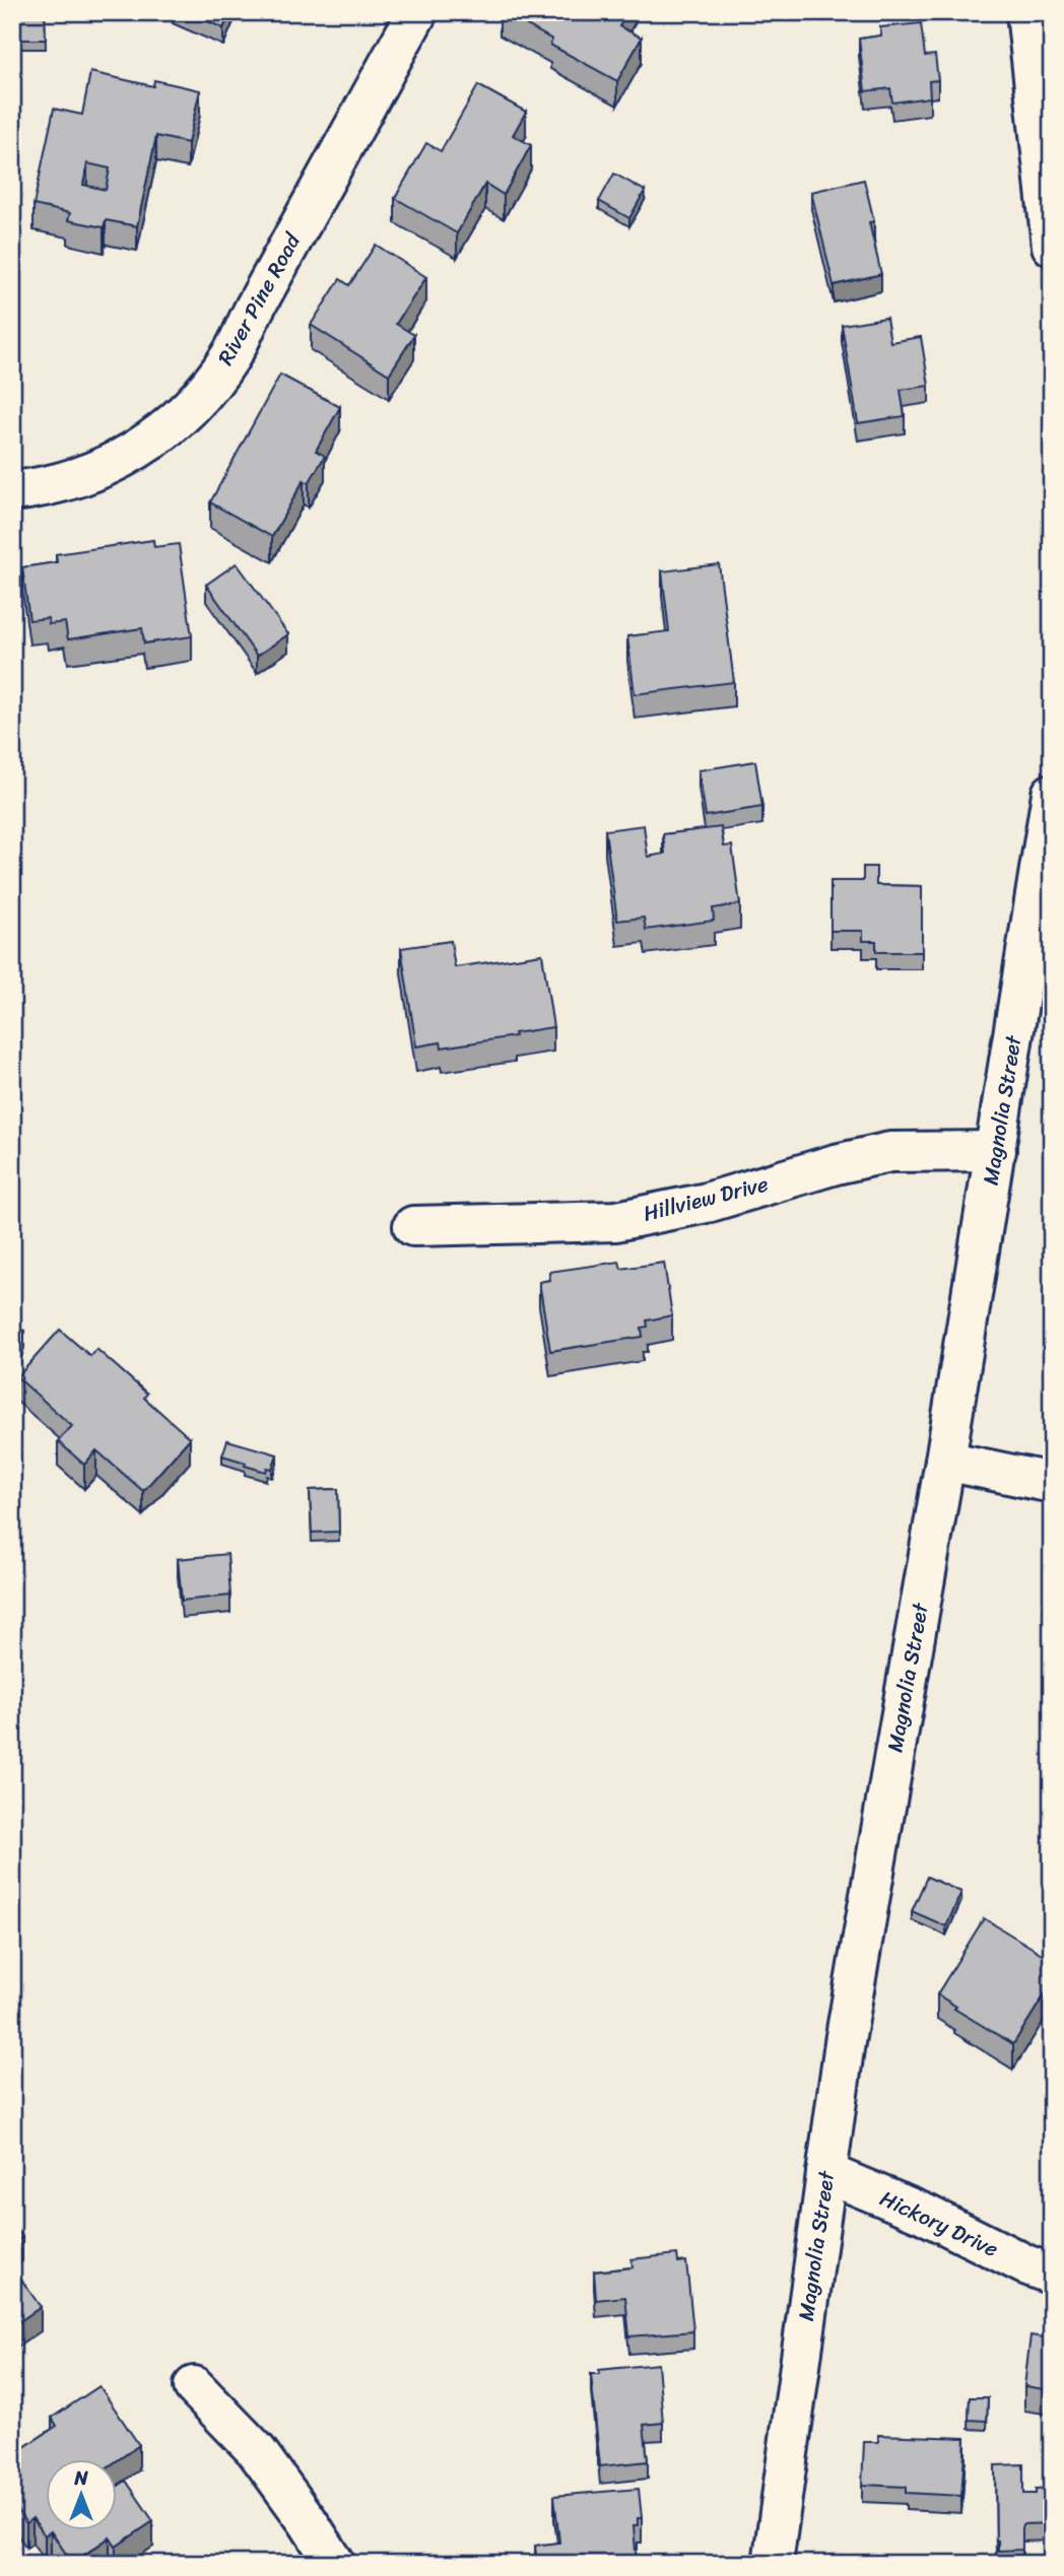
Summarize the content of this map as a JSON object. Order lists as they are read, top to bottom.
{
  "streets": {
    "street": [
      "River Pine Road",
      "Magnolia Street",
      "Hillview Drive",
      "Hickory Drive"
    ]
  },
  "crossings": [
    ["Magnolia Street", "Hillview Drive"],
    ["Magnolia Street", "Hickory Drive"]
  ],
  "north": "top"
}
